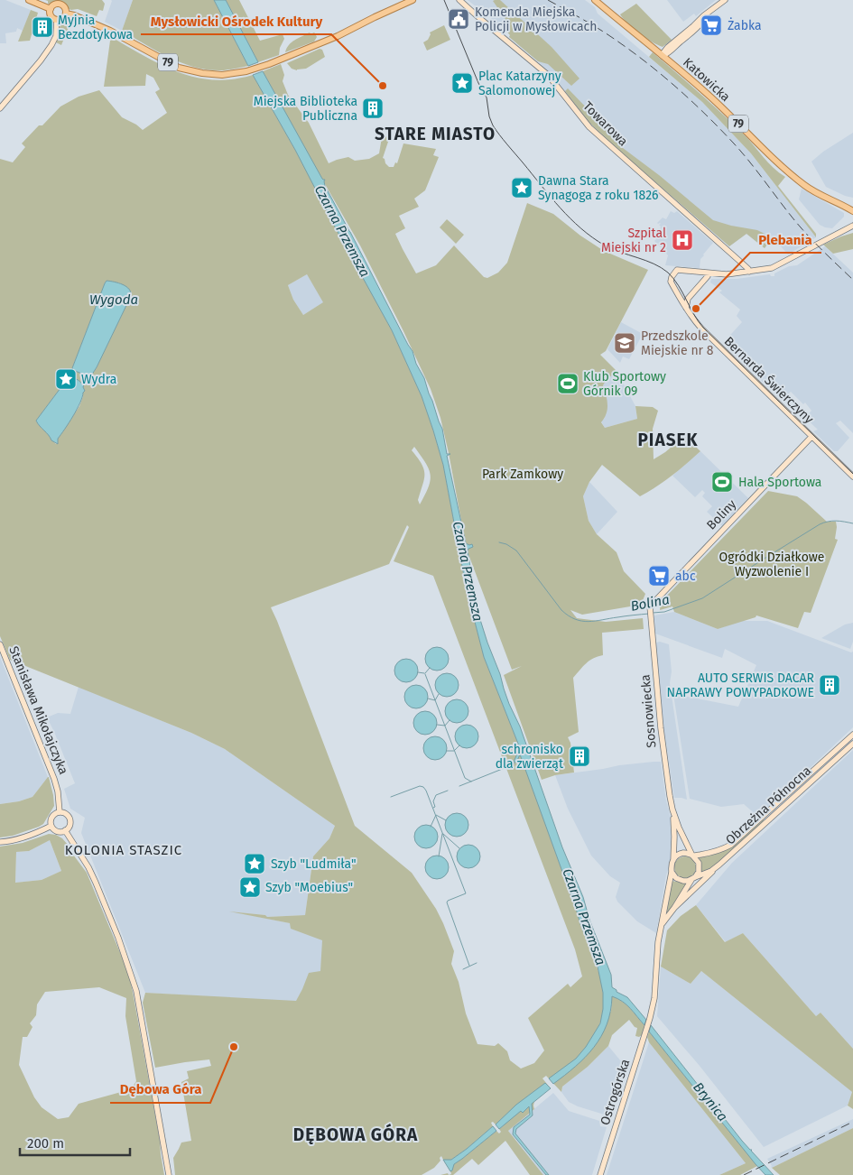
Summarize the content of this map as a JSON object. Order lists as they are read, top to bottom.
{
  "streets": {
    "main road": ["79", "Katowicka"],
    "street": [
      "Towarowa",
      "Bernarda Świerczyny",
      "Boliny",
      "Stanisława Mikołajczyka",
      "Sosnowiecka",
      "Obrzeżna Północna",
      "Ostrogórska"
    ]
  },
  "crossings": [
    ["Bernarda Świerczyny", "Boliny"],
    ["Boliny", "Sosnowiecka"],
    ["Sosnowiecka", "Obrzeżna Północna"],
    ["Sosnowiecka", "Ostrogórska"]
  ],
  "districts": [
    "STARE MIASTO",
    "PIASEK",
    "KOLONIA STASZIC",
    "DĘBOWA GÓRA"
  ],
  "water": [
    "Czarna Przemsza",
    "Wygoda",
    "Bolina",
    "Brynica"
  ],
  "parks": ["Park Zamkowy", "Ogródki Działkowe Wyzwolenie I"],
  "places": {
    "public building": ["Komenda Miejska Policji w Mysłowicach"],
    "supermarket": ["Żabka", "abc"],
    "building": [
      "Myjnia Bezdotykowa",
      "Miejska Biblioteka Publiczna",
      "AUTO SERWIS DACAR NAPRAWY POWYPADKOWE",
      "schronisko dla zwierząt"
    ],
    "place": [
      "Plac Katarzyny Salomonowej",
      "Dawna Stara Synagoga z roku 1826",
      "Wydra",
      "Szyb \"Ludmiła\"",
      "Szyb \"Moebius\""
    ],
    "other": ["Mysłowicki Ośrodek Kultury", "Plebania", "Dębowa Góra"],
    "hospital": ["Szpital Miejski nr 2"],
    "school or university": ["Przedszkole Miejskie nr 8"],
    "sports": ["Klub Sportowy Górnik 09", "Hala Sportowa"]
  },
  "scale_bar": "200 m"
}
